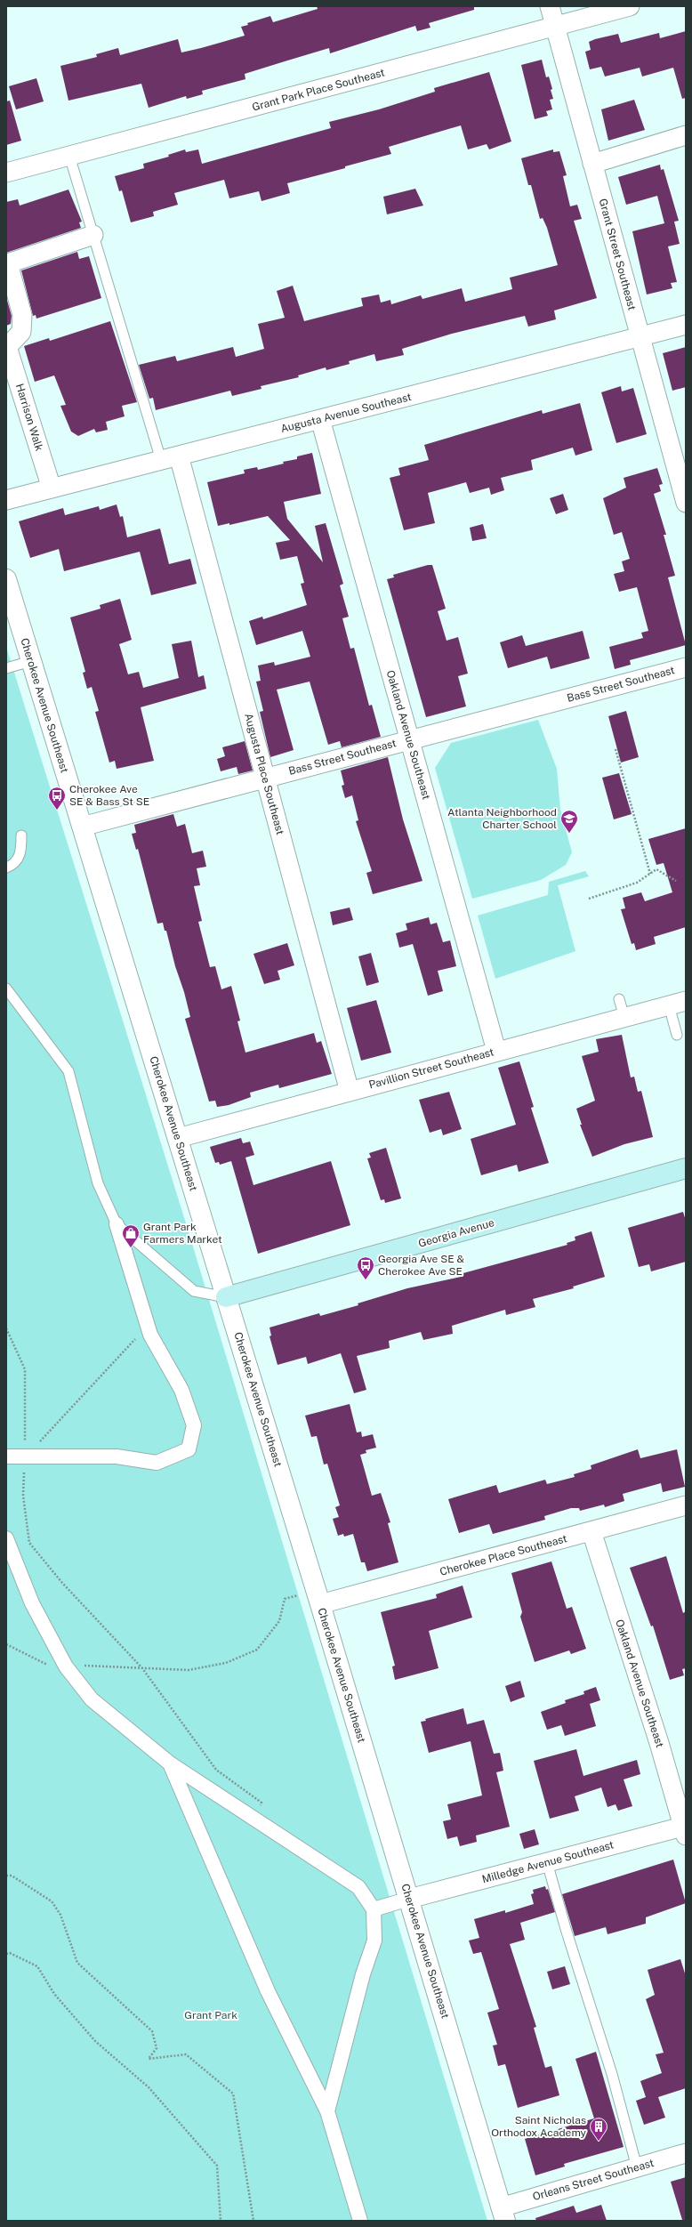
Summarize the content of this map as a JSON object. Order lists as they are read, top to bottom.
{
  "streets": {
    "main road": ["Georgia Avenue"],
    "street": [
      "Grant Park Place Southeast",
      "Grant Street Southeast",
      "Augusta Avenue Southeast",
      "Harrison Walk",
      "Bass Street Southeast",
      "Cherokee Avenue Southeast",
      "Oakland Avenue Southeast",
      "Augusta Place Southeast",
      "Pavillion Street Southeast",
      "Cherokee Place Southeast",
      "Milledge Avenue Southeast",
      "Orleans Street Southeast"
    ]
  },
  "crossings": [
    ["Grant Park Place Southeast", "Grant Street Southeast"],
    ["Grant Street Southeast", "Augusta Avenue Southeast"],
    ["Augusta Avenue Southeast", "Harrison Walk"],
    ["Augusta Avenue Southeast", "Oakland Avenue Southeast"],
    ["Augusta Avenue Southeast", "Augusta Place Southeast"],
    ["Bass Street Southeast", "Cherokee Avenue Southeast"],
    ["Bass Street Southeast", "Oakland Avenue Southeast"],
    ["Bass Street Southeast", "Augusta Place Southeast"],
    ["Cherokee Avenue Southeast", "Pavillion Street Southeast"],
    ["Cherokee Avenue Southeast", "Georgia Avenue"],
    ["Cherokee Avenue Southeast", "Cherokee Place Southeast"],
    ["Cherokee Avenue Southeast", "Milledge Avenue Southeast"],
    ["Cherokee Avenue Southeast", "Orleans Street Southeast"],
    ["Oakland Avenue Southeast", "Pavillion Street Southeast"],
    ["Oakland Avenue Southeast", "Cherokee Place Southeast"],
    ["Oakland Avenue Southeast", "Milledge Avenue Southeast"],
    ["Augusta Place Southeast", "Pavillion Street Southeast"]
  ],
  "parks": ["Grant Park"],
  "places": {
    "bus stop": ["Cherokee Ave SE & Bass St SE", "Georgia Ave SE & Cherokee Ave SE"],
    "school or university": ["Atlanta Neighborhood Charter School"],
    "shop": ["Grant Park Farmers Market"],
    "building": ["Saint Nicholas Orthodox Academy"]
  }
}
